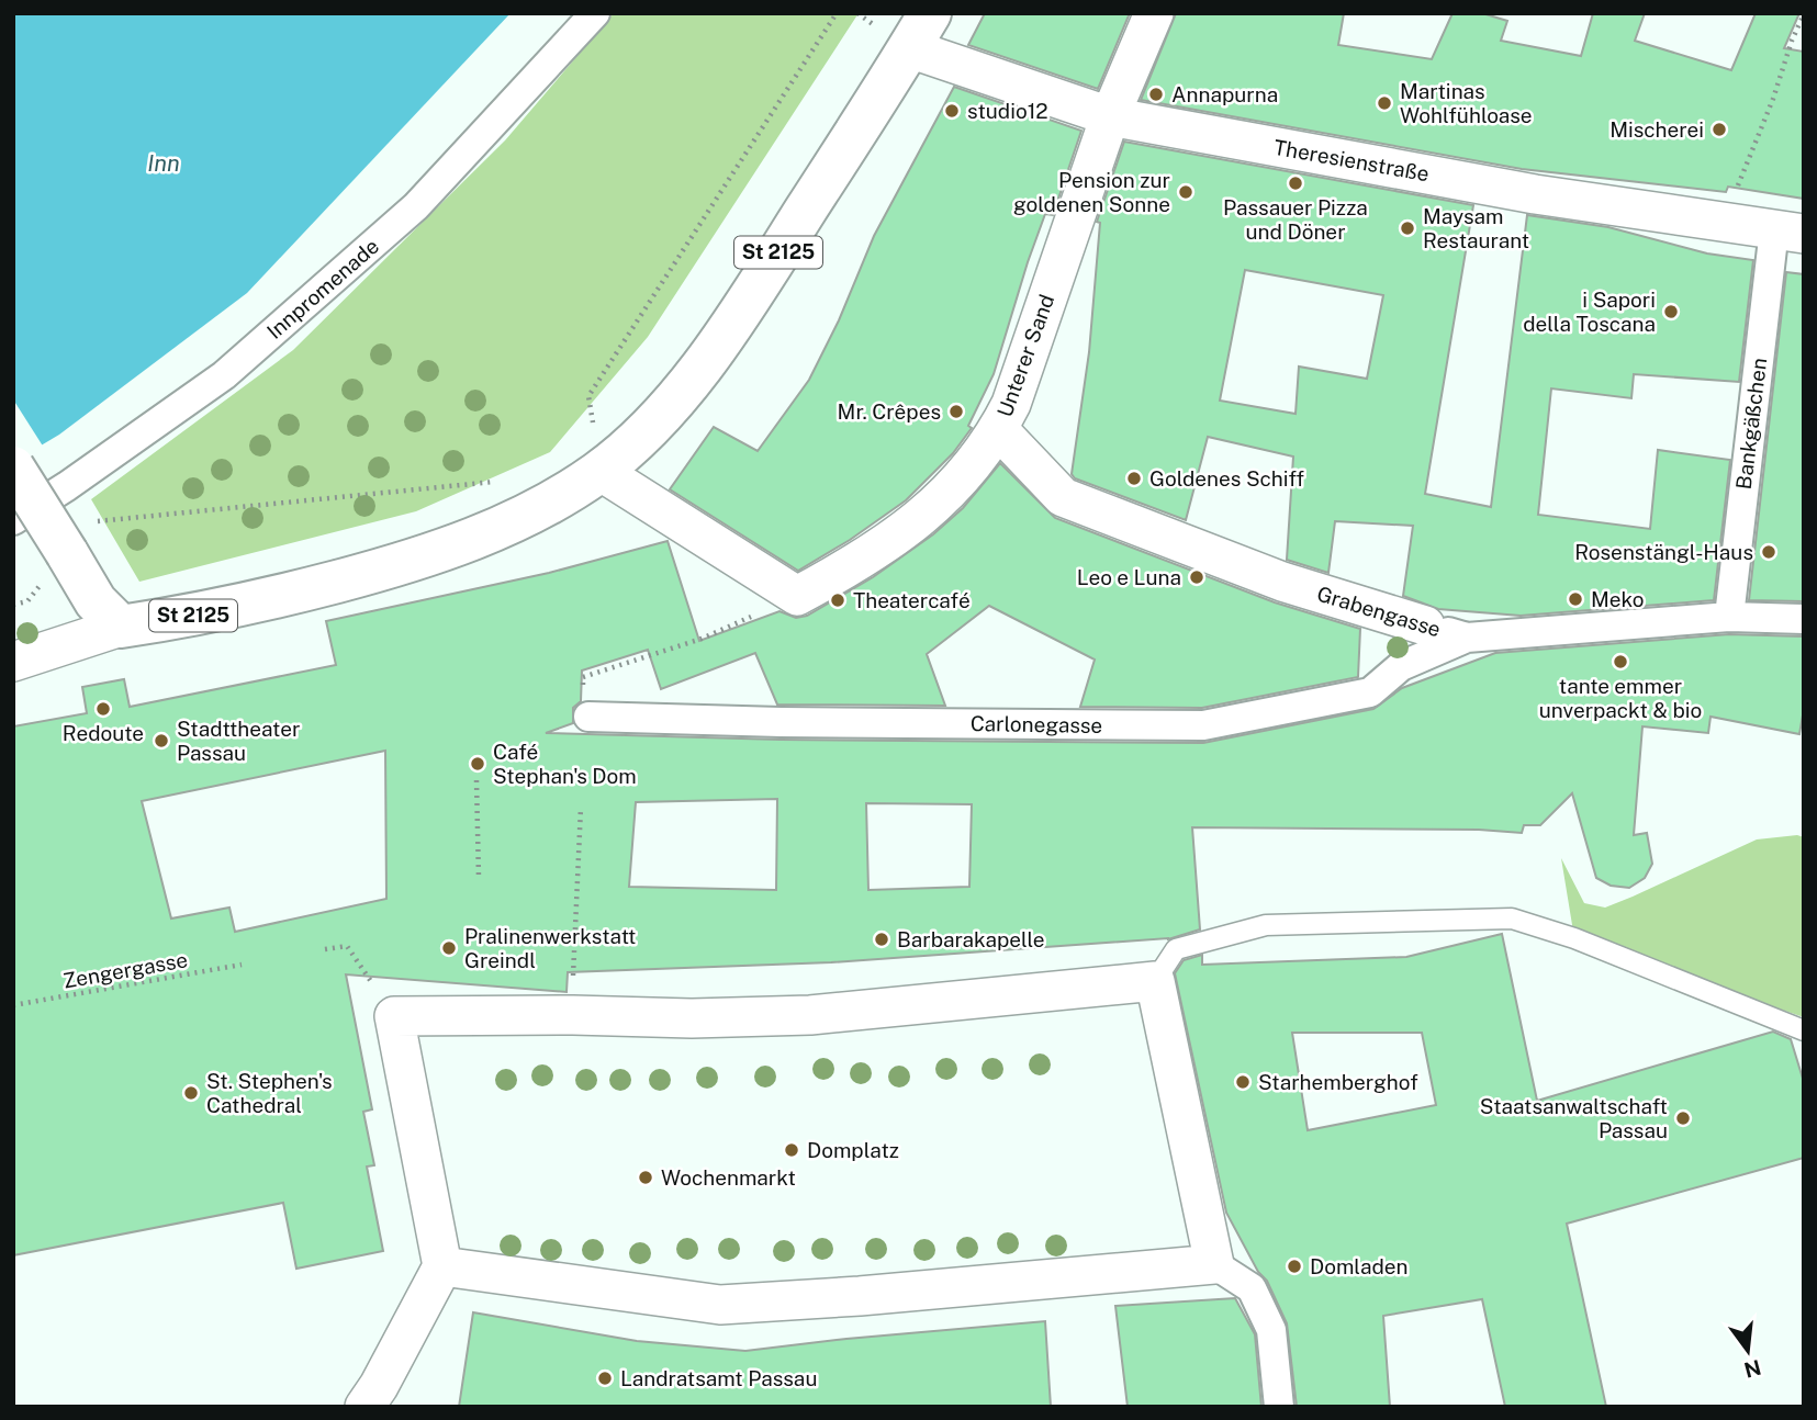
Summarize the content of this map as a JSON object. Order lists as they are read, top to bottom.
{
  "streets": {
    "main road": ["St 2125"],
    "street": [
      "Theresienstraße",
      "Innpromenade",
      "Unterer Sand",
      "Bankgäßchen",
      "Grabengasse",
      "Carlonegasse"
    ],
    "path": ["Zengergasse"]
  },
  "crossings": [
    ["Theresienstraße", "St 2125"],
    ["Theresienstraße", "Unterer Sand"],
    ["Theresienstraße", "Bankgäßchen"],
    ["St 2125", "Unterer Sand"],
    ["Unterer Sand", "Grabengasse"],
    ["Bankgäßchen", "Grabengasse"],
    ["Grabengasse", "Carlonegasse"]
  ],
  "water": ["Inn"],
  "places": [
    "Annapurna",
    "Martinas Wohlfühloase",
    "studio12",
    "Mischerei",
    "Passauer Pizza und Döner",
    "Pension zur goldenen Sonne",
    "Maysam Restaurant",
    "i Sapori della Toscana",
    "Mr. Crêpes",
    "Goldenes Schiff",
    "Rosenstängl-Haus",
    "Leo e Luna",
    "Meko",
    "Theatercafé",
    "tante emmer unverpackt & bio",
    "Redoute",
    "Stadttheater Passau",
    "Café Stephan's Dom",
    "Barbarakapelle",
    "Pralinenwerkstatt Greindl",
    "Starhemberghof",
    "St. Stephen's Cathedral",
    "Staatsanwaltschaft Passau",
    "Domplatz",
    "Wochenmarkt",
    "Domladen",
    "Landratsamt Passau"
  ],
  "north": "bottom"
}
